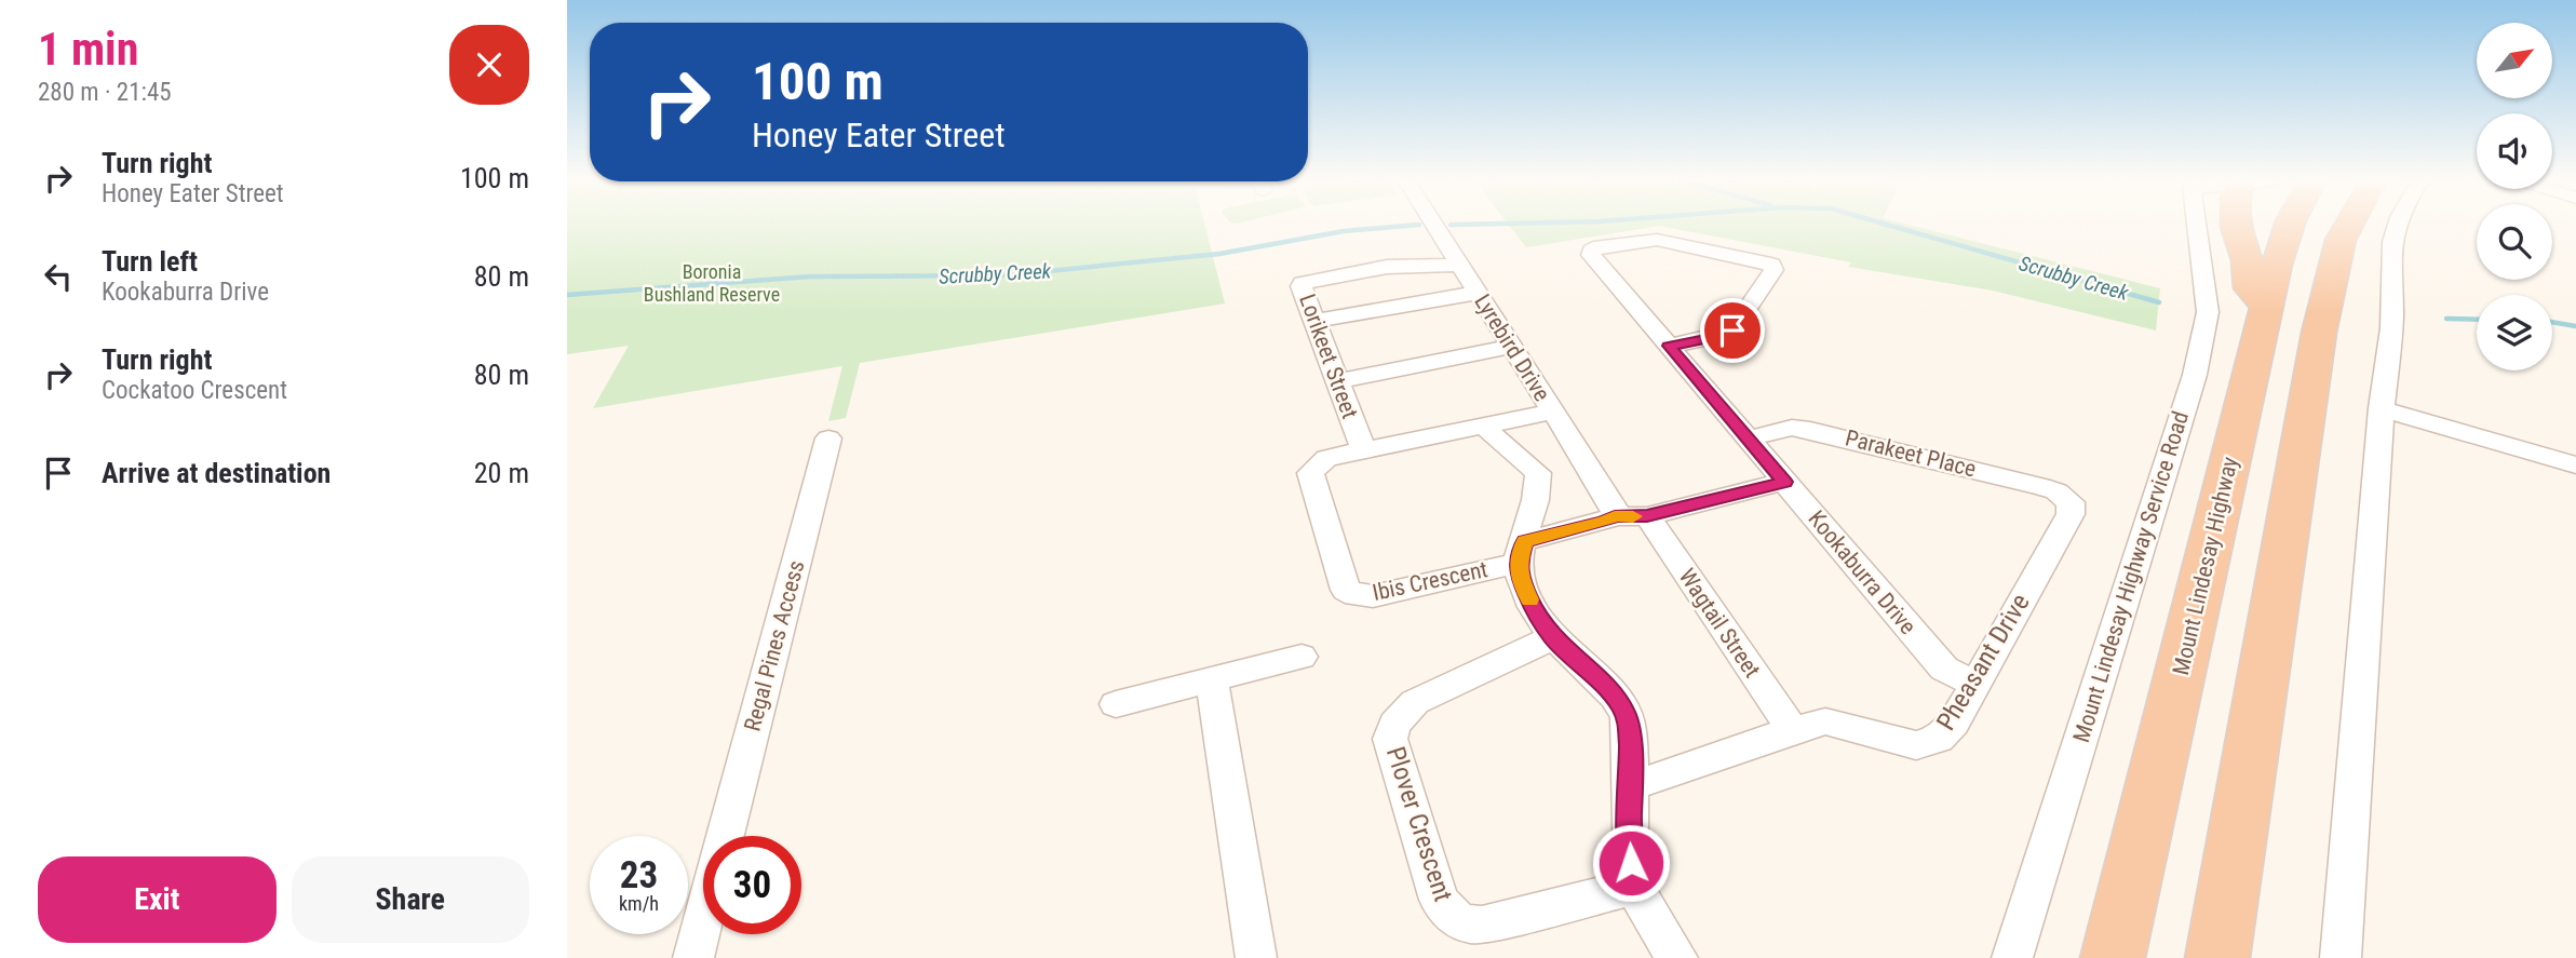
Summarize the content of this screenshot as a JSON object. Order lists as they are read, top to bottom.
{
  "streets": {
    "highway": ["Mount Lindesay Highway"],
    "street": [
      "Lyrebird Drive",
      "Lorikeet Street",
      "Parakeet Place",
      "Kookaburra Drive",
      "Mount Lindesay Highway Service Road",
      "Ibis Crescent",
      "Wagtail Street",
      "Regal Pines Access",
      "Pheasant Drive",
      "Plover Crescent"
    ]
  },
  "crossings": [
    ["Lyrebird Drive", "Lorikeet Street"],
    ["Lorikeet Street", "Ibis Crescent"],
    ["Parakeet Place", "Kookaburra Drive"],
    ["Parakeet Place", "Pheasant Drive"],
    ["Kookaburra Drive", "Pheasant Drive"],
    ["Wagtail Street", "Pheasant Drive"]
  ],
  "water": ["Scrubby Creek"],
  "parks": ["Boronia Bushland Reserve"],
  "north": "top right",
  "page": {
    "heading": ["1 min", "280 m · 21:45"],
    "turn": ["100 m", "Honey Eater Street"],
    "list": [
      {
        "name": "Turn right",
        "note": "Honey Eater Street",
        "value": "100 m"
      },
      {
        "name": "Turn left",
        "note": "Kookaburra Drive",
        "value": "80 m"
      },
      {
        "name": "Turn right",
        "note": "Cockatoo Crescent",
        "value": "80 m"
      },
      {
        "name": "Arrive at destination",
        "value": "20 m"
      }
    ],
    "speed": "23 km/h",
    "limit": "30",
    "buttons": ["Exit", "Share"]
  }
}
